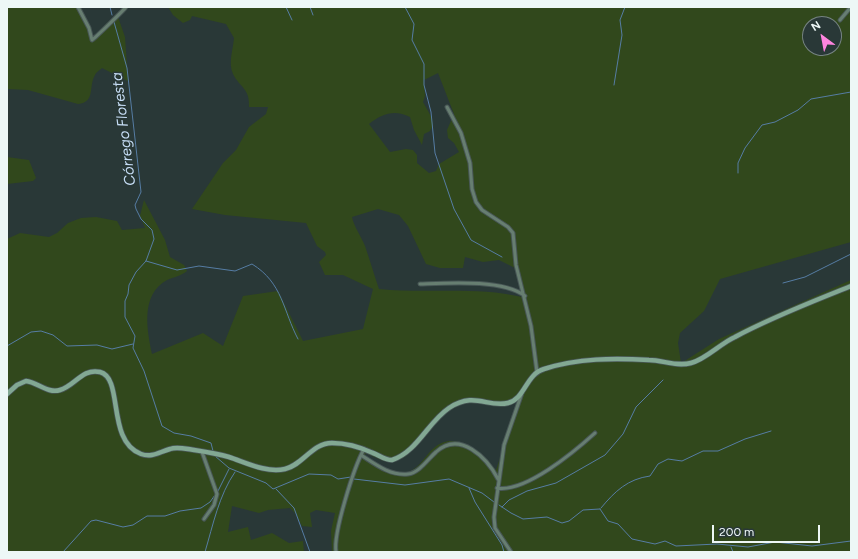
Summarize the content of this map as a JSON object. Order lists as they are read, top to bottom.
{
  "water": ["Córrego Floresta"],
  "scale_bar": "200 m",
  "north": "top left"
}
